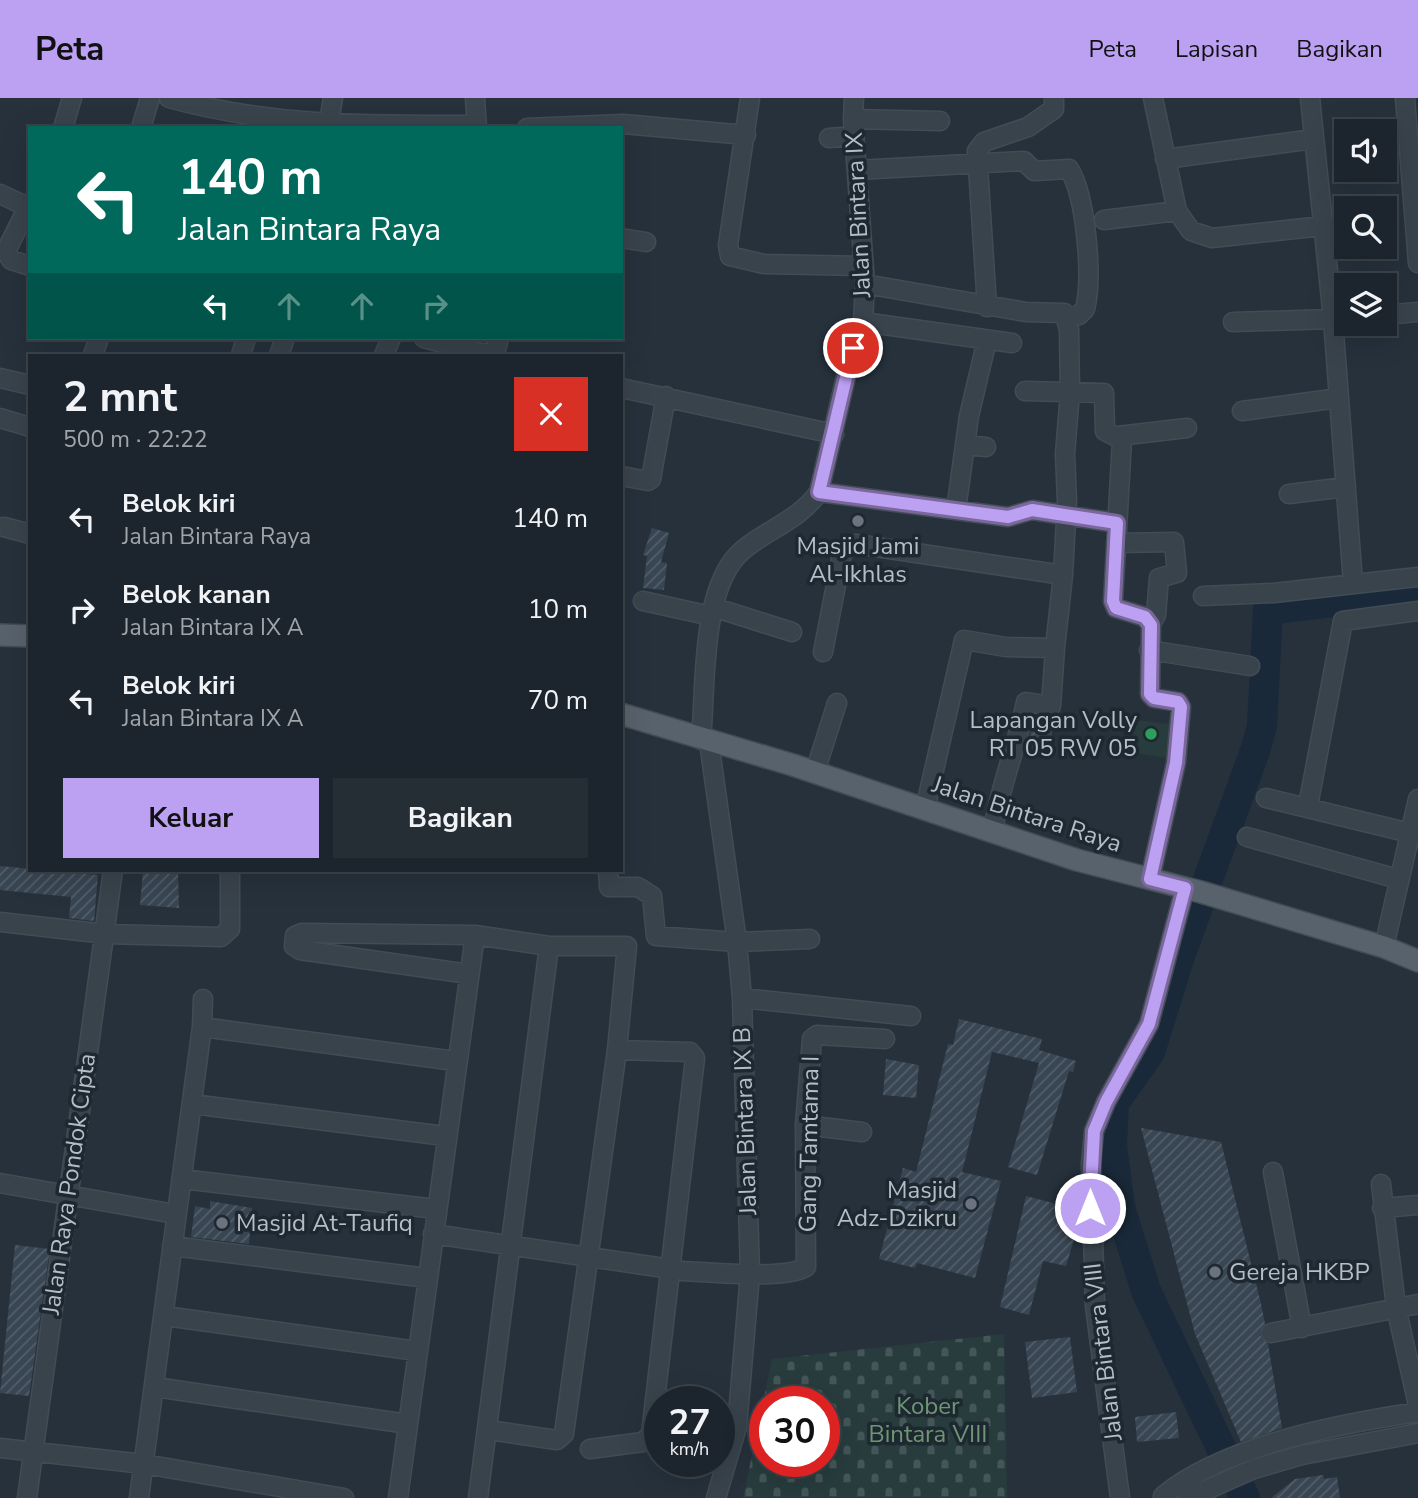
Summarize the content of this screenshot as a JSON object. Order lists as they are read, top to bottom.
{
  "streets": {
    "main road": ["Jalan Bintara Raya"],
    "street": [
      "Jalan Bintara IX",
      "Jalan Bintara IX B",
      "Gang Tamtama I",
      "Jalan Raya Pondok Cipta",
      "Jalan Bintara VIII"
    ]
  },
  "crossings": [
    ["Jalan Bintara Raya", "Jalan Bintara IX B"],
    ["Jalan Bintara Raya", "Jalan Bintara VIII"],
    ["Jalan Bintara IX B", "Gang Tamtama I"]
  ],
  "parks": ["Kober Bintara VIII"],
  "places": [
    "Masjid Jami Al-Ikhlas",
    "Lapangan Volly RT 05 RW 05",
    "Masjid Adz-Dzikru",
    "Masjid At-Taufiq",
    "Gereja HKBP"
  ],
  "page": {
    "header": "Peta",
    "nav": ["Peta", "Lapisan", "Bagikan"],
    "turn": ["140 m", "Jalan Bintara Raya"],
    "heading": ["2 mnt", "500 m · 22:22"],
    "list": [
      {
        "name": "Belok kiri",
        "note": "Jalan Bintara Raya",
        "value": "140 m"
      },
      {
        "name": "Belok kanan",
        "note": "Jalan Bintara IX A",
        "value": "10 m"
      },
      {
        "name": "Belok kiri",
        "note": "Jalan Bintara IX A",
        "value": "70 m"
      }
    ],
    "buttons": ["Keluar", "Bagikan"],
    "speed": "27 km/h",
    "limit": "30"
  }
}
